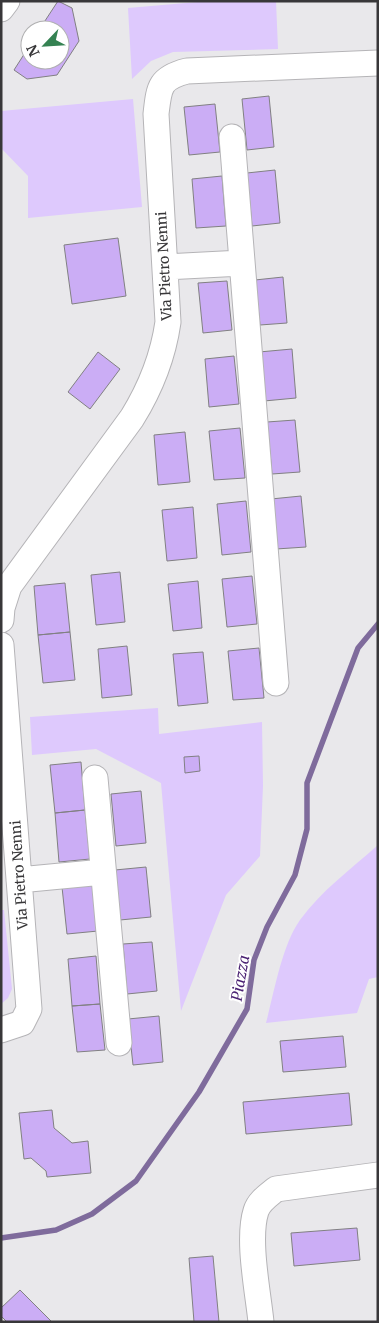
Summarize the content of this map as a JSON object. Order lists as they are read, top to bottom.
{
  "streets": {
    "street": ["Via Pietro Nenni"]
  },
  "water": ["Piazza"],
  "north": "bottom left"
}
